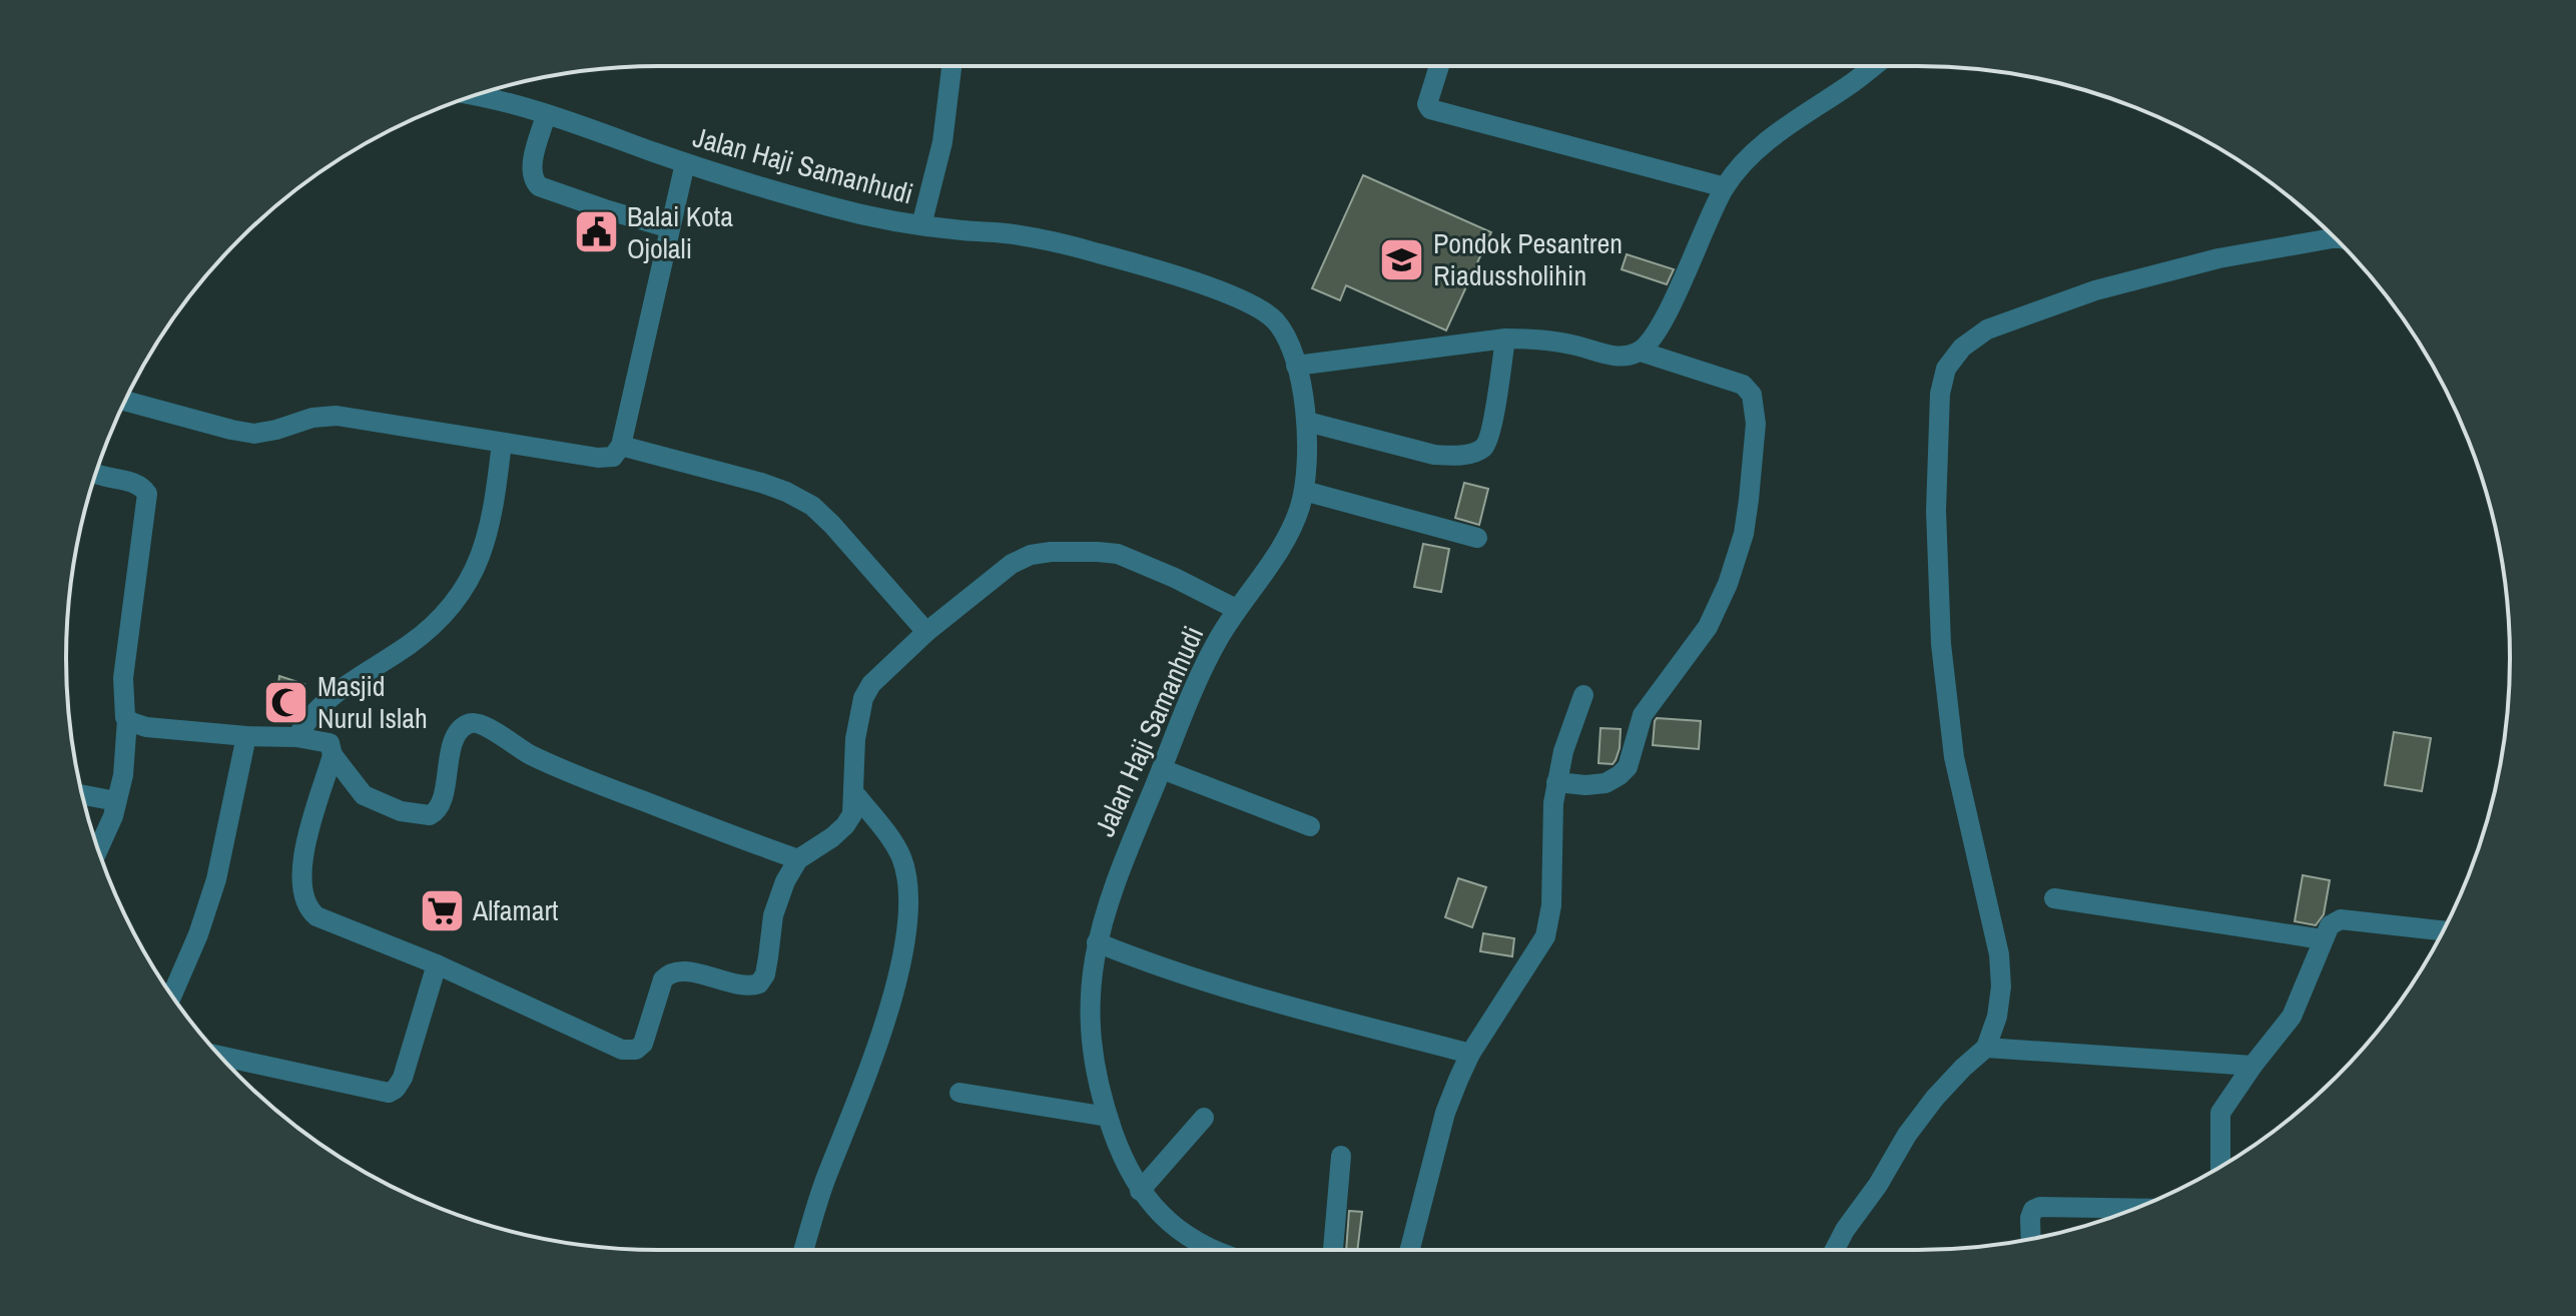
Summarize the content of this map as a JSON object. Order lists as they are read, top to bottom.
{
  "streets": {
    "street": ["Jalan Haji Samanhudi"]
  },
  "places": {
    "public building": ["Balai Kota Ojolali"],
    "school or university": ["Pondok Pesantren Riadussholihin"],
    "mosque": ["Masjid Nurul Islah"],
    "supermarket": ["Alfamart"]
  }
}
